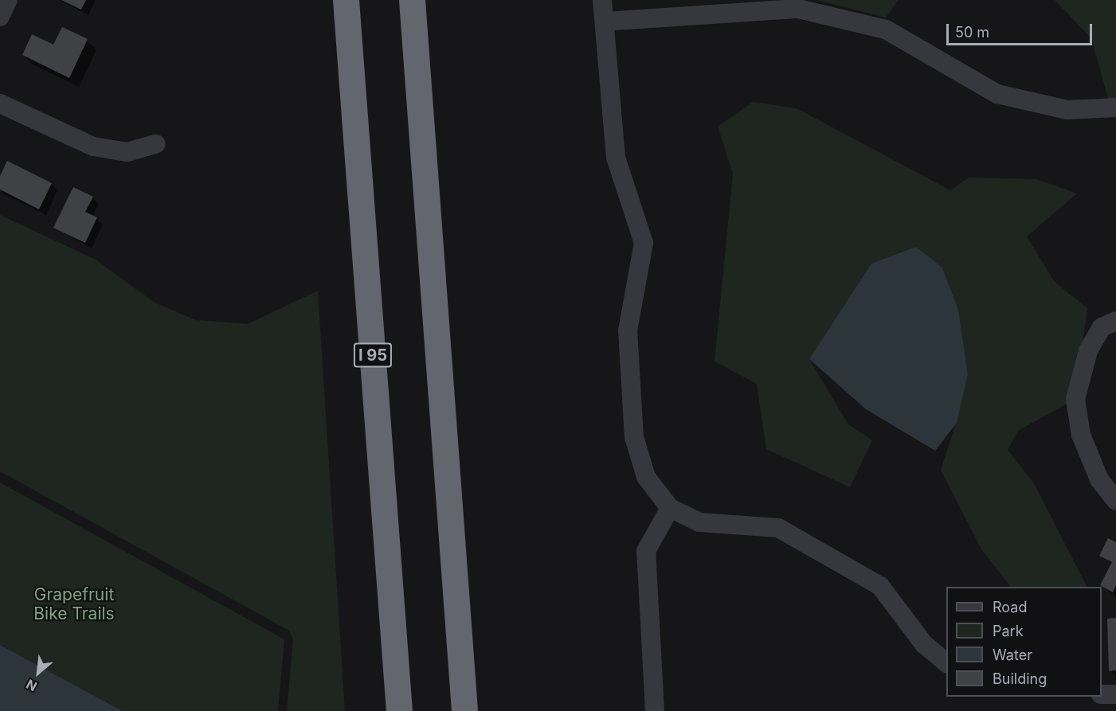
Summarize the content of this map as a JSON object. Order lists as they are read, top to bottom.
{
  "streets": {
    "highway": ["I 95"]
  },
  "parks": ["Grapefruit Bike Trails"],
  "legend": [
    "Road",
    "Park",
    "Water",
    "Building"
  ],
  "scale_bar": "50 m",
  "north": "bottom left"
}
